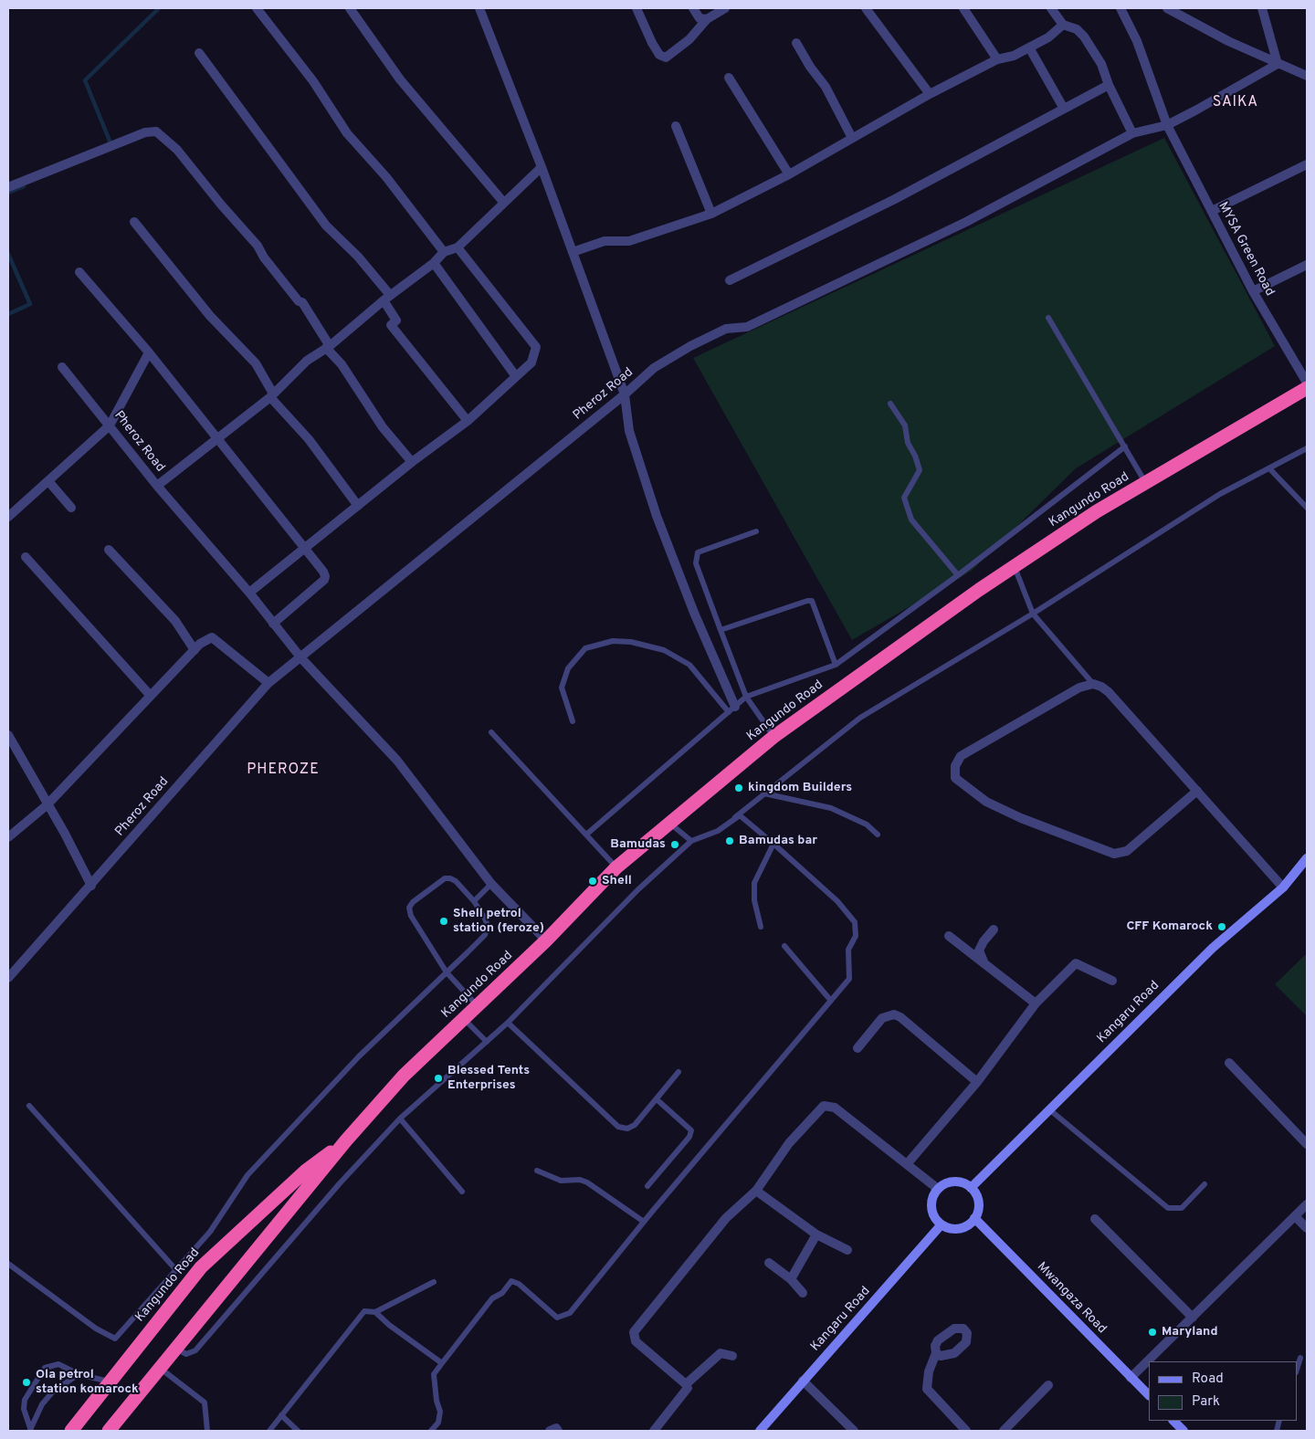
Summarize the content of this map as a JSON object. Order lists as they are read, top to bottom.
{
  "streets": {
    "highway": ["Kangundo Road"],
    "main road": ["Kangaru Road", "Mwangaza Road"],
    "street": ["MYSA Green Road", "Pheroz Road"]
  },
  "crossings": [
    ["MYSA Green Road", "Pheroz Road"],
    ["Pheroz Road", "Kangundo Road"],
    ["Kangaru Road", "Mwangaza Road"]
  ],
  "districts": ["SAIKA", "PHEROZE"],
  "places": [
    "kingdom Builders",
    "Bamudas bar",
    "Bamudas",
    "Shell",
    "Shell petrol station (feroze)",
    "CFF Komarock",
    "Blessed Tents Enterprises",
    "Maryland",
    "Ola petrol station komarock"
  ],
  "legend": ["Road", "Park"]
}
